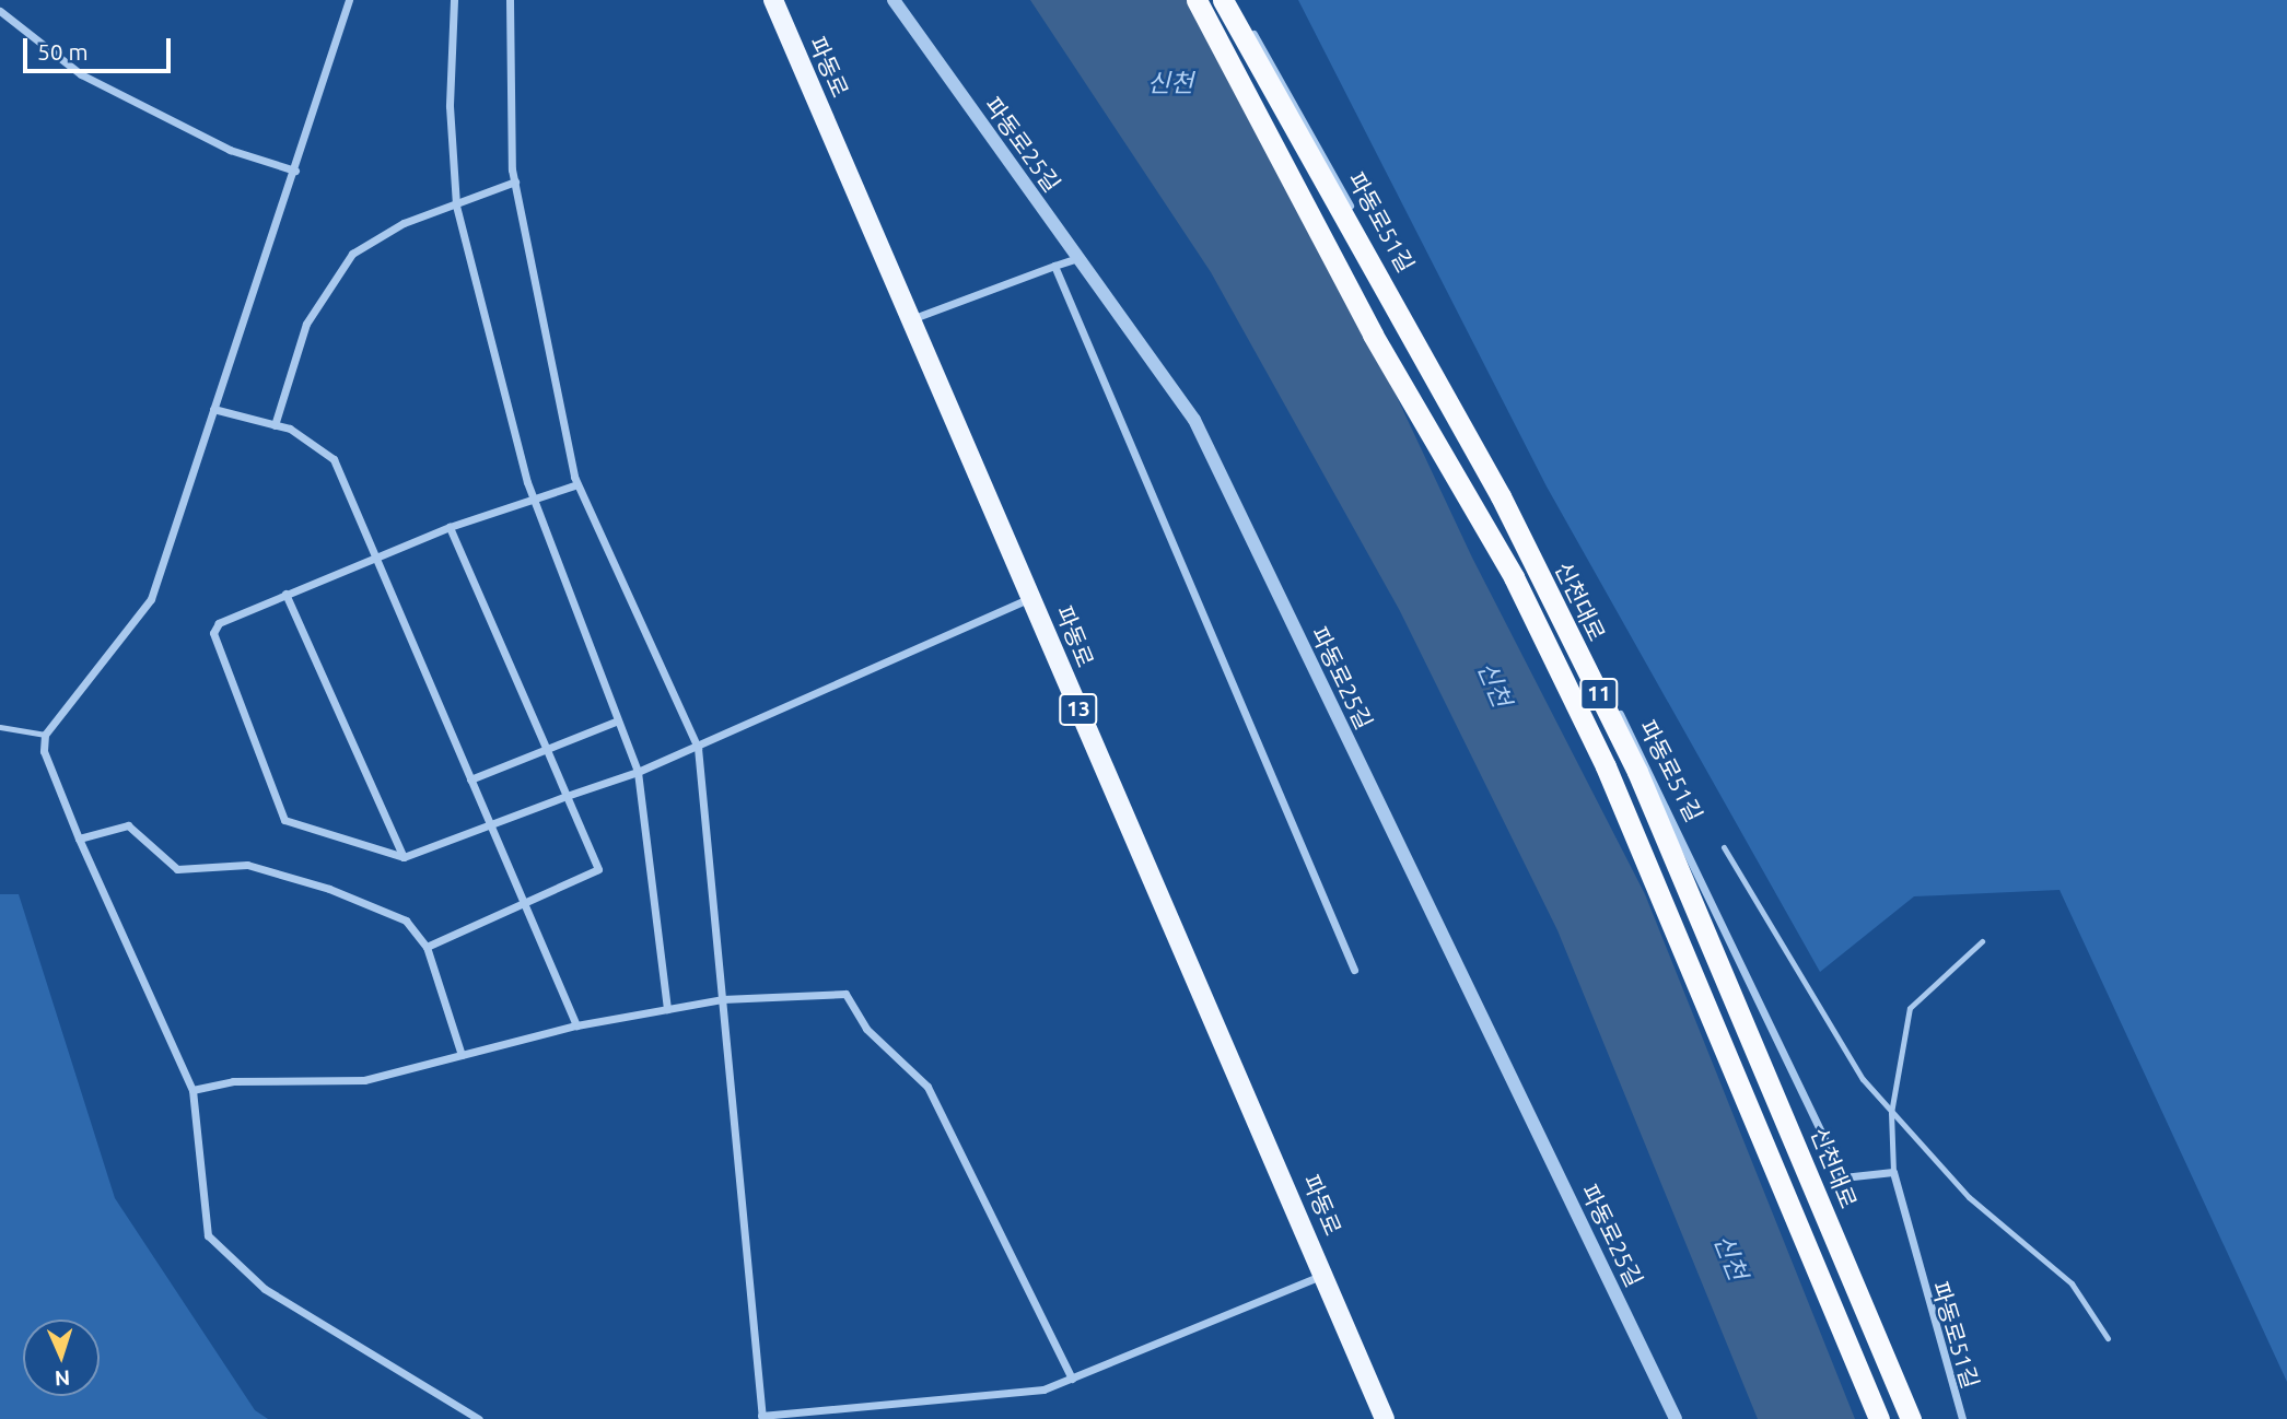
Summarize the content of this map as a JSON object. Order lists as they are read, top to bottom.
{
  "streets": {
    "highway": ["신천대로", "11"],
    "main road": ["파동로", "13"],
    "street": ["파동로25길", "파동로51길"]
  },
  "water": ["신천"],
  "scale_bar": "50 m",
  "north": "bottom"
}
